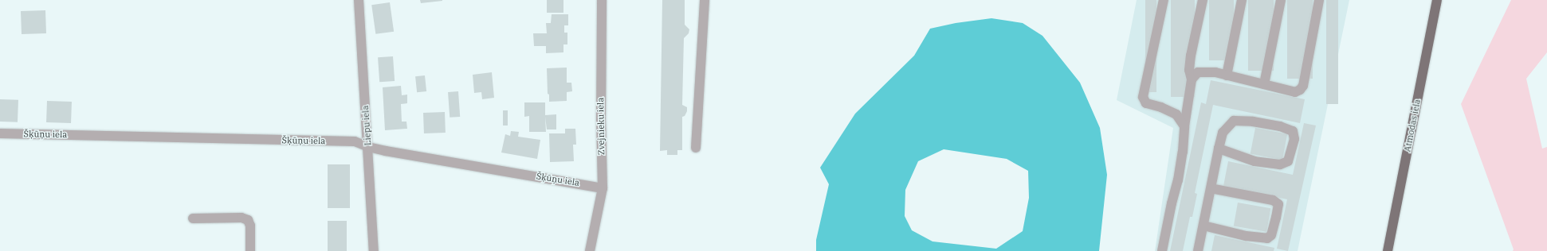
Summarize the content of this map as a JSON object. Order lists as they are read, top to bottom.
{
  "streets": {
    "main road": ["Atmodas iela"],
    "street": ["Liepu iela", "Zvejnieku iela", "Šķūņu iela"]
  },
  "crossings": [
    ["Liepu iela", "Šķūņu iela"],
    ["Zvejnieku iela", "Šķūņu iela"]
  ]
}
